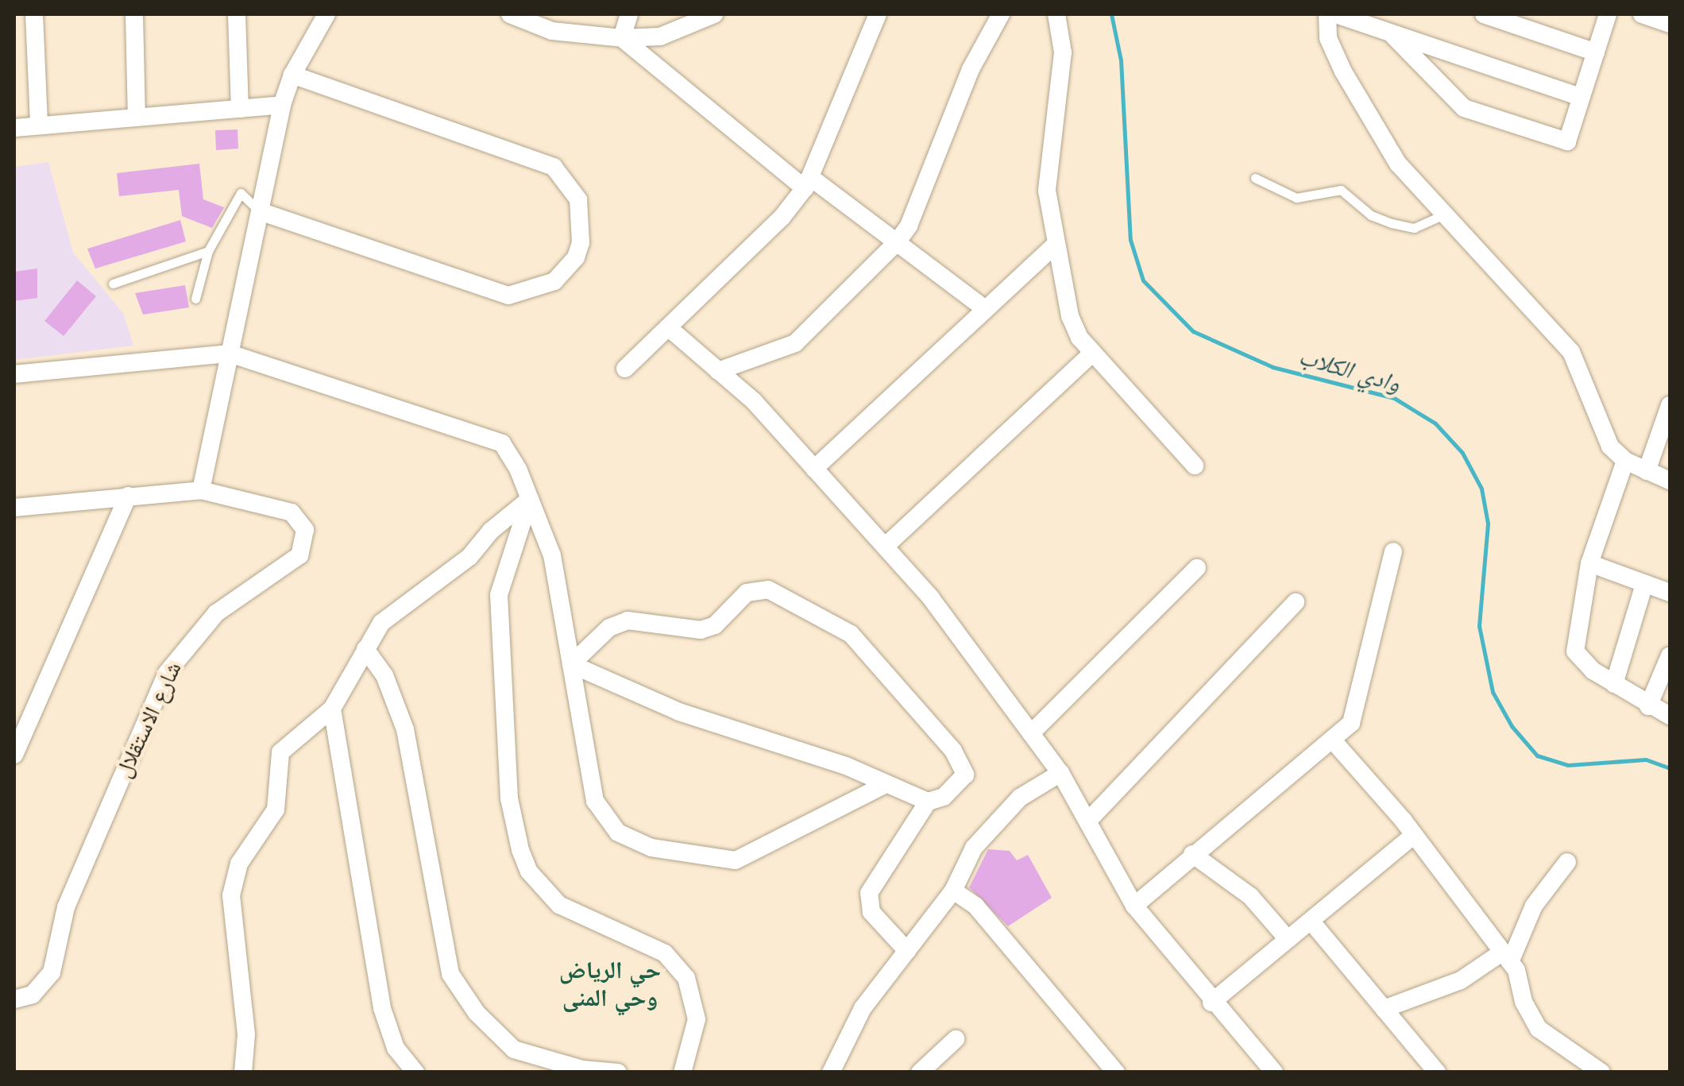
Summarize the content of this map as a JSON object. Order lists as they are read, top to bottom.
{
  "streets": {
    "street": ["شارع الاستقلال"]
  },
  "districts": ["حي الرياض وحي المنى"],
  "water": ["وادي الكلاب"]
}
